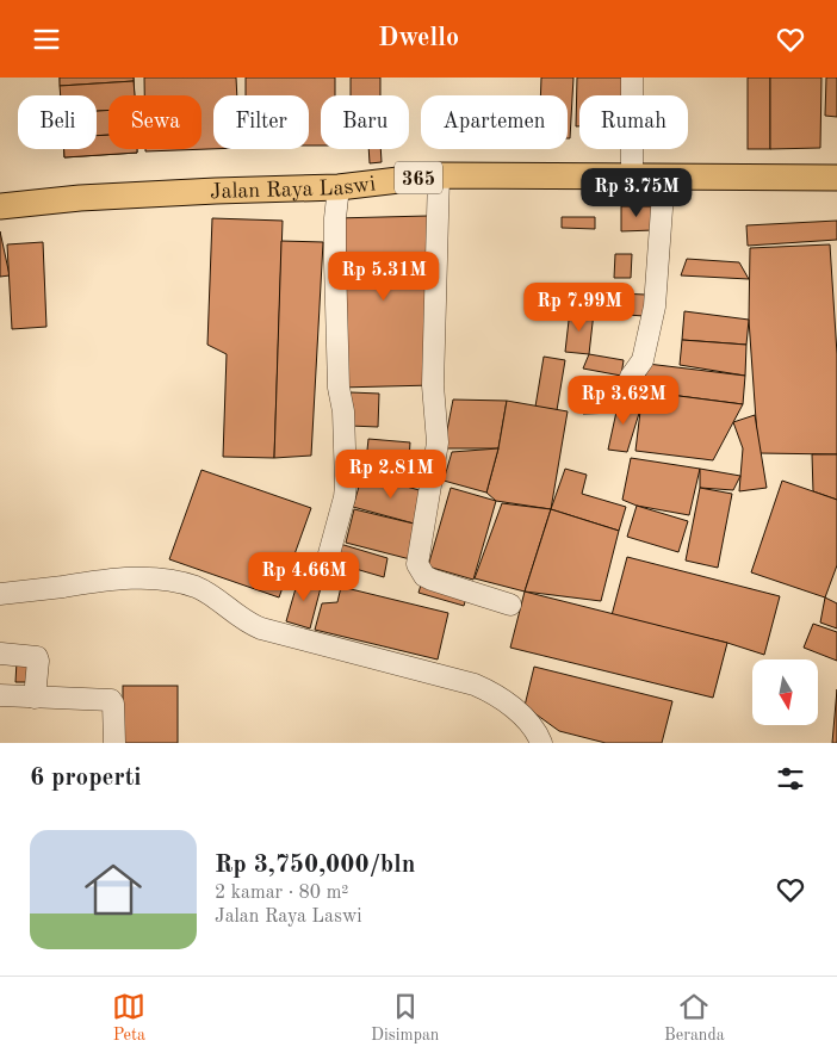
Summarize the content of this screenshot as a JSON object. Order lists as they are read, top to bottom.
{
  "streets": {
    "main road": ["365", "Jalan Raya Laswi"]
  },
  "north": "bottom",
  "page": {
    "header": "Dwello",
    "chip": [
      "Beli",
      "Sewa",
      "Filter",
      "Baru",
      "Apartemen",
      "Rumah"
    ],
    "price": [
      "Rp 3.75M",
      "Rp 5.31M",
      "Rp 7.99M",
      "Rp 3.62M",
      "Rp 2.81M",
      "Rp 4.66M"
    ],
    "heading": "6 properti",
    "list": [
      {
        "name": "Rp 3,750,000/bln",
        "note": "2 kamar · 80 m² · Jalan Raya Laswi"
      }
    ],
    "tabs": ["Peta", "Disimpan", "Beranda"]
  }
}
